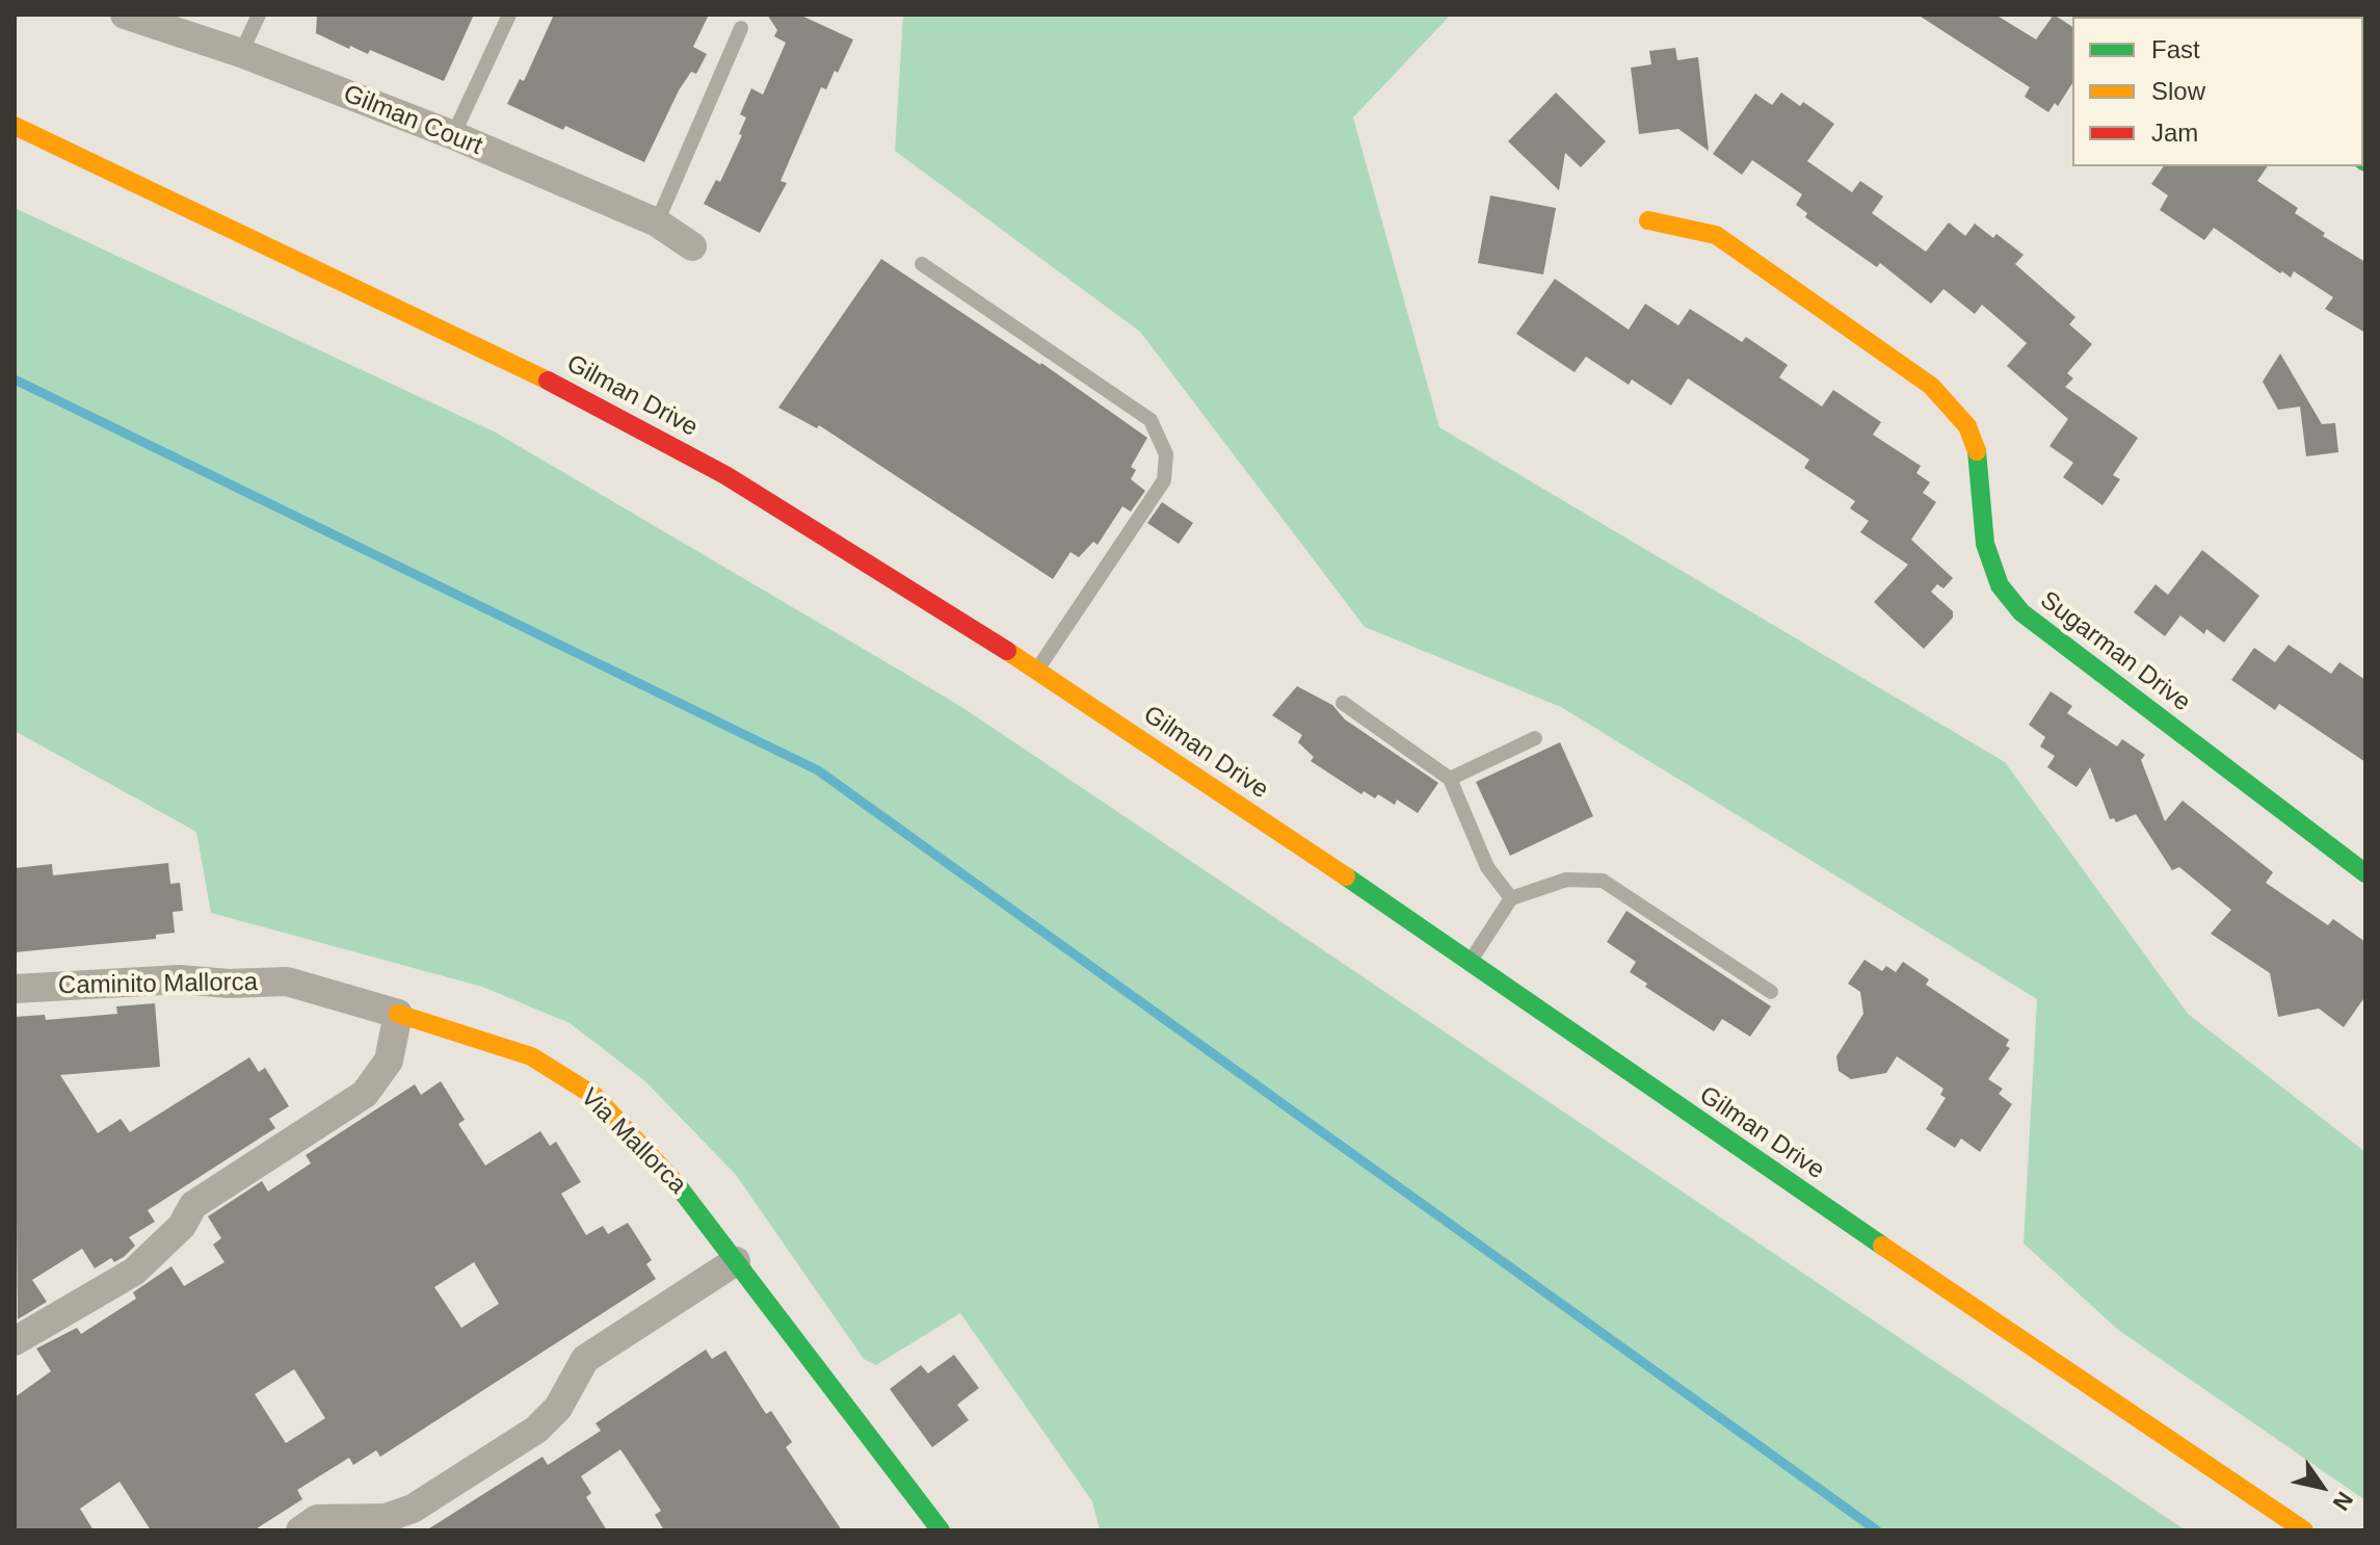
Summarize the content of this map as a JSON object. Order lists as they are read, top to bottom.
{
  "streets": {
    "main road": ["Gilman Drive", "Sugarman Drive", "Via Mallorca"],
    "street": ["Gilman Court", "Caminito Mallorca"]
  },
  "crossings": [
    ["Caminito Mallorca", "Via Mallorca"]
  ],
  "legend": ["Fast", "Slow", "Jam"],
  "north": "bottom right"
}
